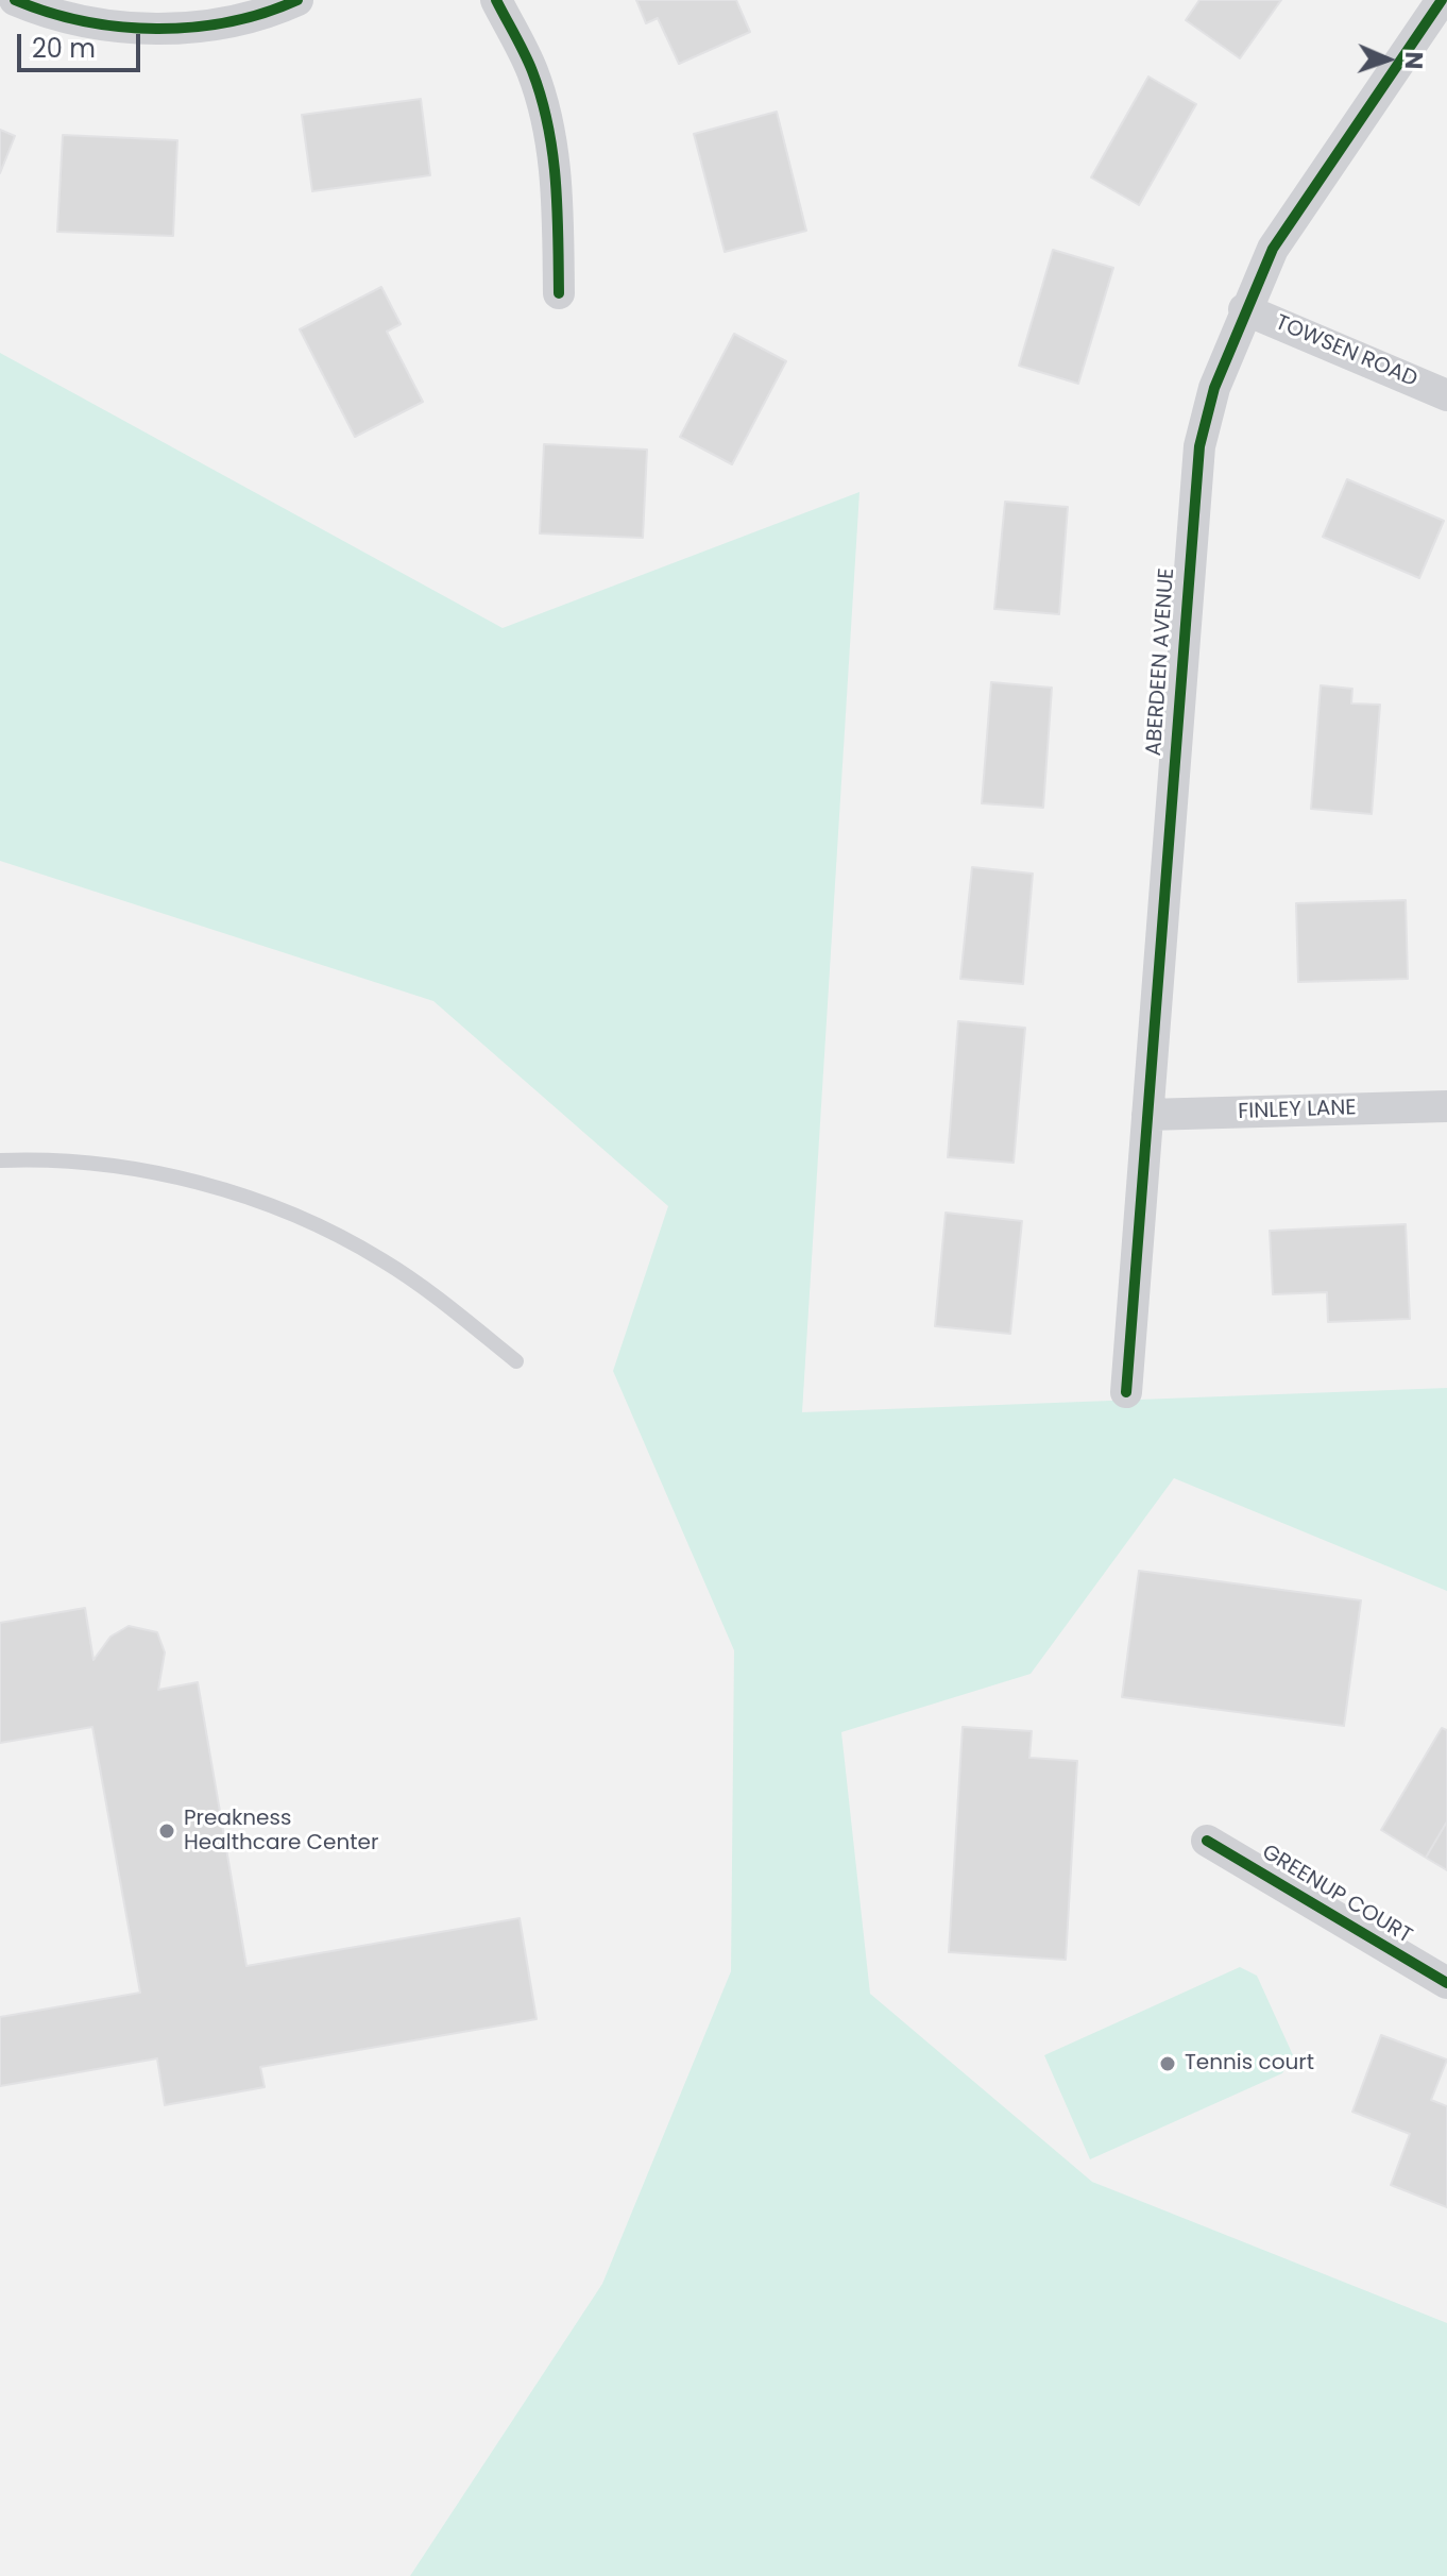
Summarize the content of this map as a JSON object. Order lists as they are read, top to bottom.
{
  "streets": {
    "street": [
      "TOWSEN ROAD",
      "ABERDEEN AVENUE",
      "FINLEY LANE",
      "GREENUP COURT"
    ]
  },
  "crossings": [
    ["TOWSEN ROAD", "ABERDEEN AVENUE"],
    ["ABERDEEN AVENUE", "FINLEY LANE"]
  ],
  "places": ["Preakness Healthcare Center", "Tennis court"],
  "scale_bar": "20 m",
  "north": "right"
}
